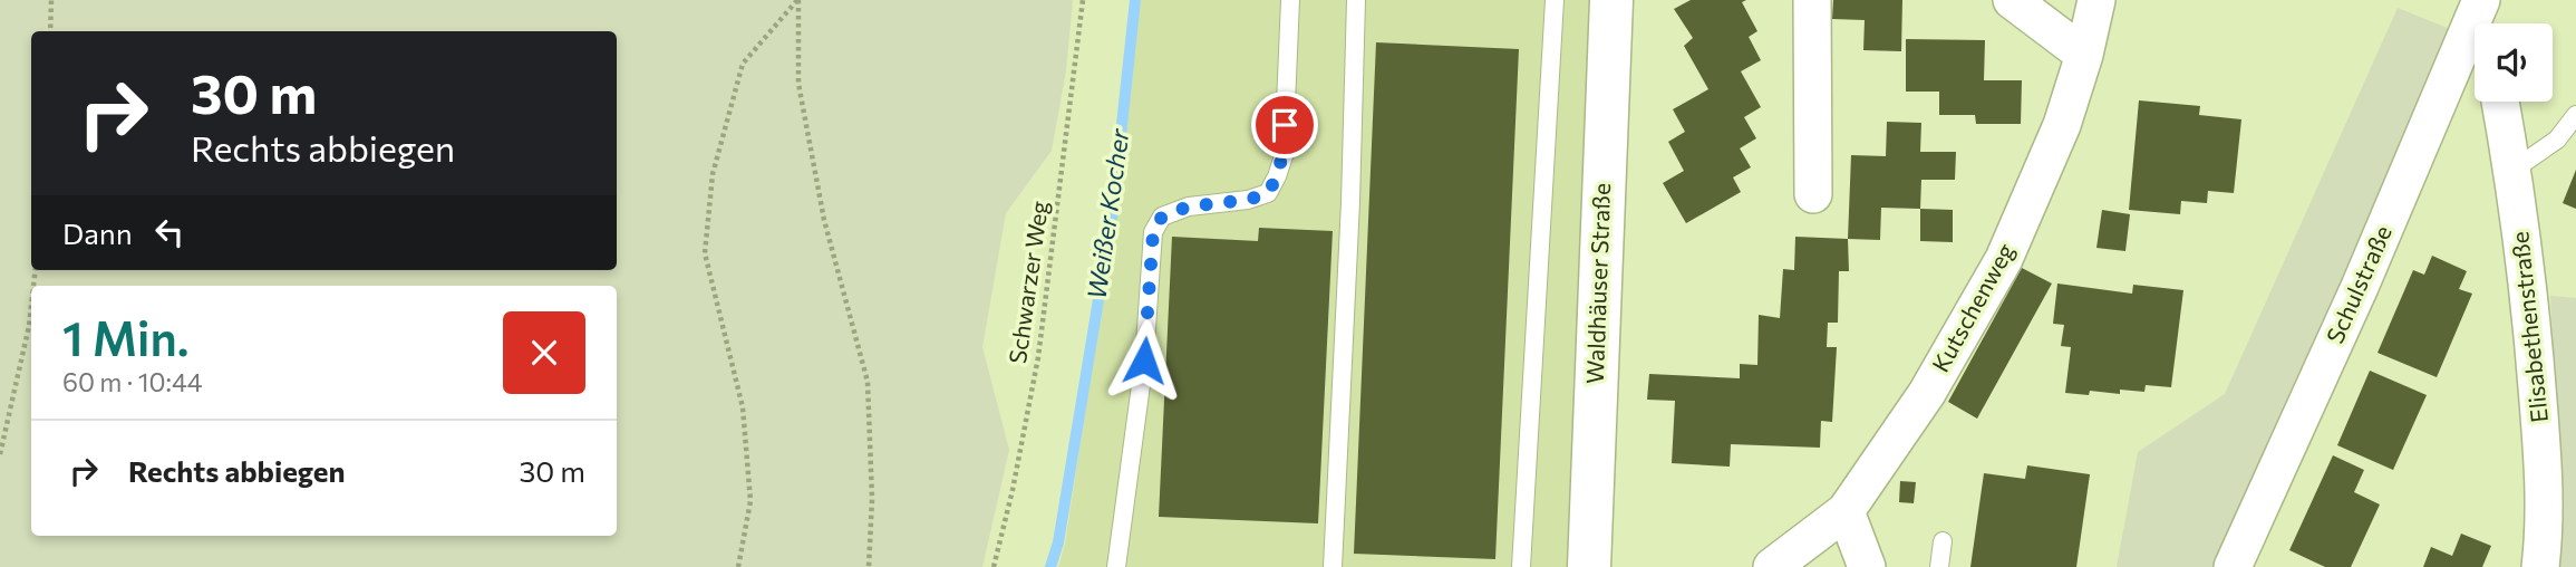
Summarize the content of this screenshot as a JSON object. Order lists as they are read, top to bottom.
{
  "streets": {
    "street": [
      "Waldhäuser Straße",
      "Schulstraße",
      "Kutschenweg",
      "Elisabethenstraße"
    ],
    "path": ["Schwarzer Weg"]
  },
  "water": ["Weißer Kocher"],
  "page": {
    "turn": ["30 m", "Rechts abbiegen"],
    "then": "Dann",
    "heading": ["1 Min.", "60 m · 10:44"],
    "list": [
      {
        "name": "Rechts abbiegen",
        "value": "30 m"
      }
    ]
  }
}
